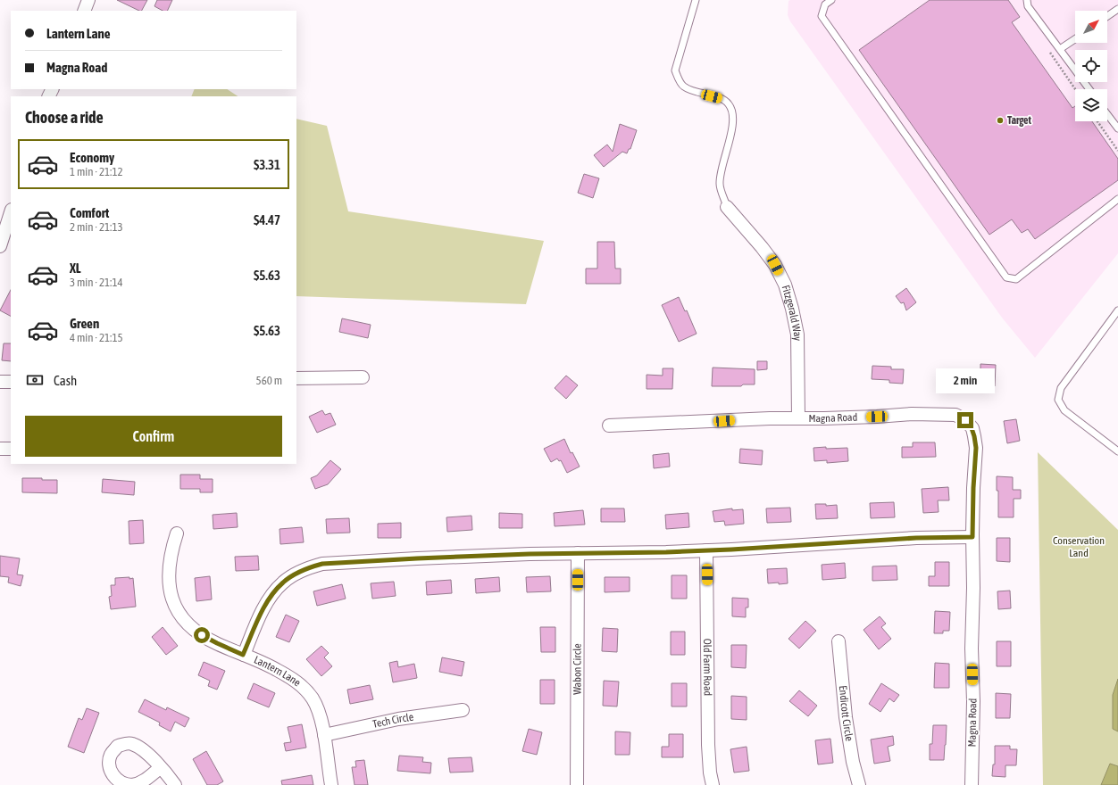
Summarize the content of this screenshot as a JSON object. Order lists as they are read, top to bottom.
{
  "streets": {
    "street": [
      "Fitzgerald Way",
      "Magna Road",
      "Old Farm Road",
      "Wabon Circle",
      "Lantern Lane",
      "Endicott Circle",
      "Tech Circle"
    ]
  },
  "crossings": [
    ["Fitzgerald Way", "Magna Road"],
    ["Lantern Lane", "Tech Circle"]
  ],
  "parks": ["Conservation Land"],
  "places": ["Target"],
  "north": "top right",
  "page": {
    "banner": ["Lantern Lane", "Magna Road"],
    "heading": "Choose a ride",
    "list": [
      {
        "name": "Economy",
        "note": "1 min · 21:12",
        "value": "$3.31"
      },
      {
        "name": "Comfort",
        "note": "2 min · 21:13",
        "value": "$4.47"
      },
      {
        "name": "XL",
        "note": "3 min · 21:14",
        "value": "$5.63"
      },
      {
        "name": "Green",
        "note": "4 min · 21:15",
        "value": "$5.63"
      }
    ],
    "pay": ["Cash", "560 m"],
    "bubble": "2 min",
    "buttons": "Confirm"
  }
}
